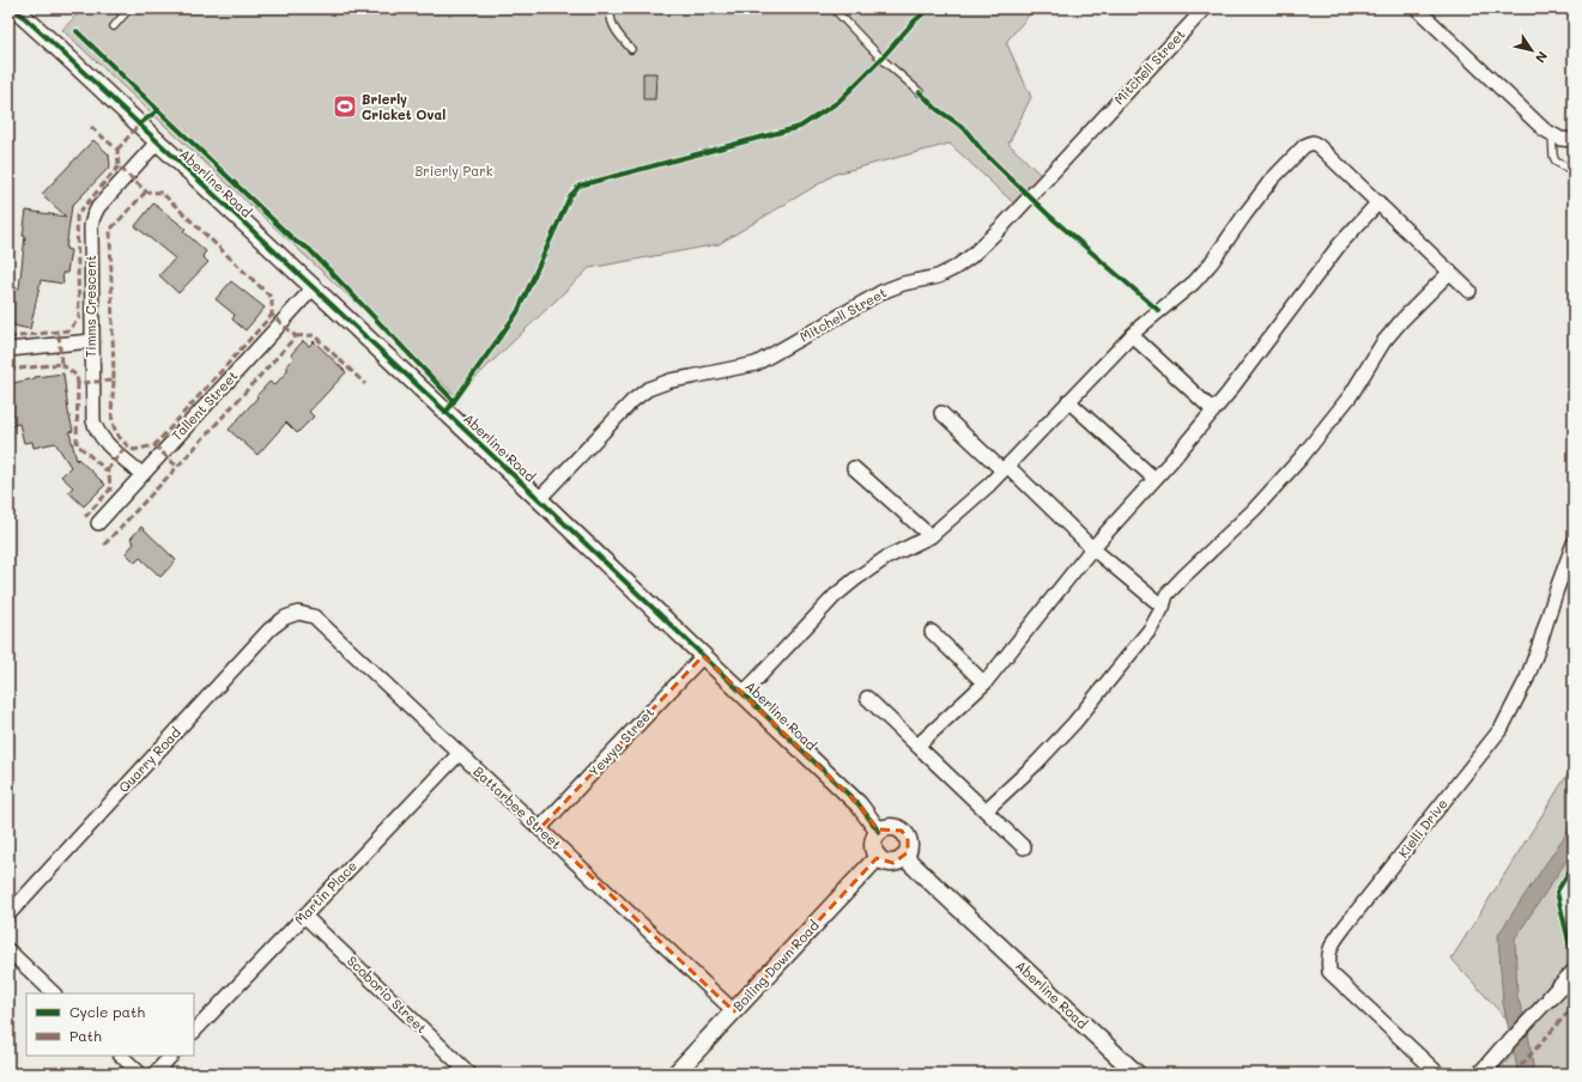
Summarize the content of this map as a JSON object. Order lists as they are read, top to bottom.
{
  "streets": {
    "street": [
      "Mitchell Street",
      "Aberline Road",
      "Timms Crescent",
      "Tallent Street",
      "Yewya Street",
      "Quarry Road",
      "Battarbee Street",
      "Kielli Drive",
      "Martin Place",
      "Boiling Down Road",
      "Scoborio Street"
    ]
  },
  "crossings": [
    ["Mitchell Street", "Aberline Road"],
    ["Aberline Road", "Timms Crescent"],
    ["Aberline Road", "Tallent Street"],
    ["Aberline Road", "Yewya Street"],
    ["Aberline Road", "Boiling Down Road"],
    ["Timms Crescent", "Tallent Street"],
    ["Yewya Street", "Battarbee Street"],
    ["Quarry Road", "Battarbee Street"],
    ["Battarbee Street", "Martin Place"],
    ["Battarbee Street", "Boiling Down Road"],
    ["Martin Place", "Scoborio Street"]
  ],
  "parks": ["Brierly Park"],
  "places": {
    "sports": ["Brierly Cricket Oval"]
  },
  "legend": ["Cycle path", "Path"],
  "north": "bottom right"
}
